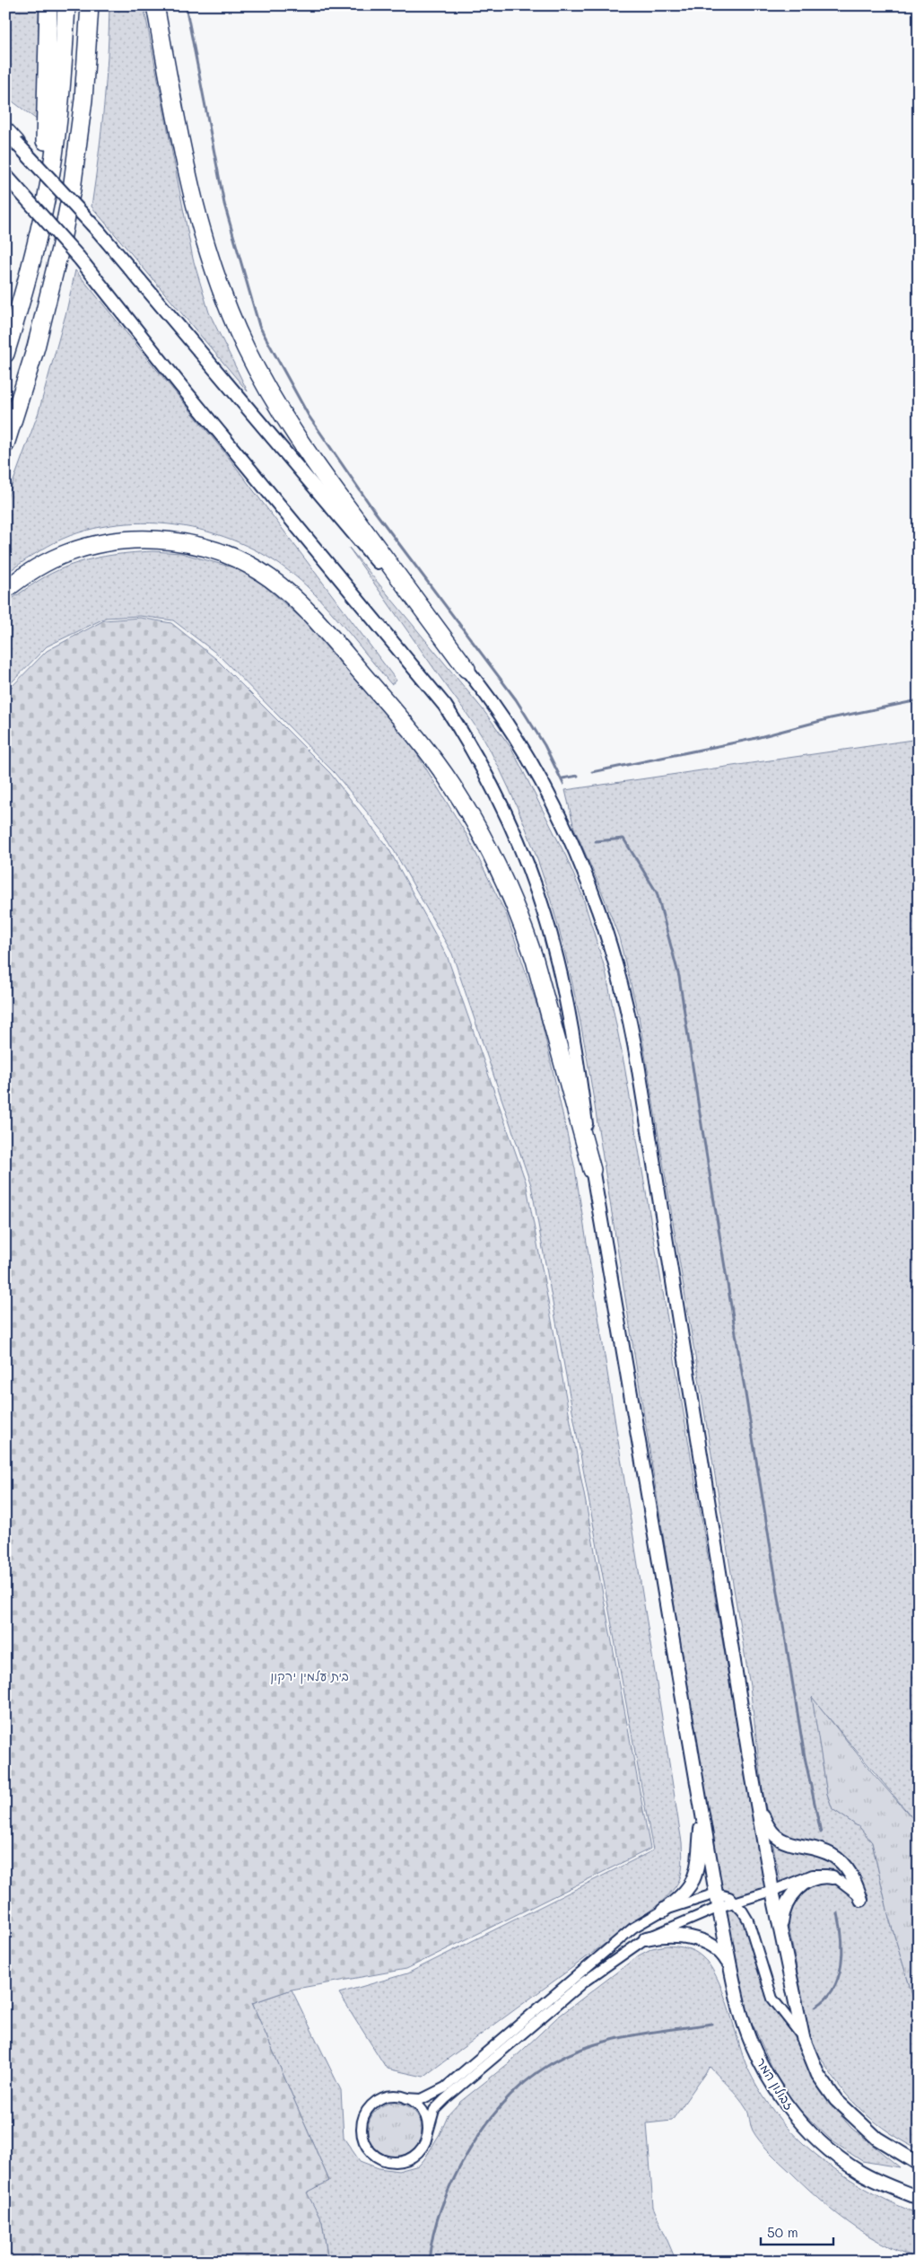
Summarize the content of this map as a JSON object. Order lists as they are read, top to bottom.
{
  "streets": {
    "main road": ["זבולון המר"]
  },
  "parks": ["בית עלמין ירקון"],
  "scale_bar": "50 m"
}
